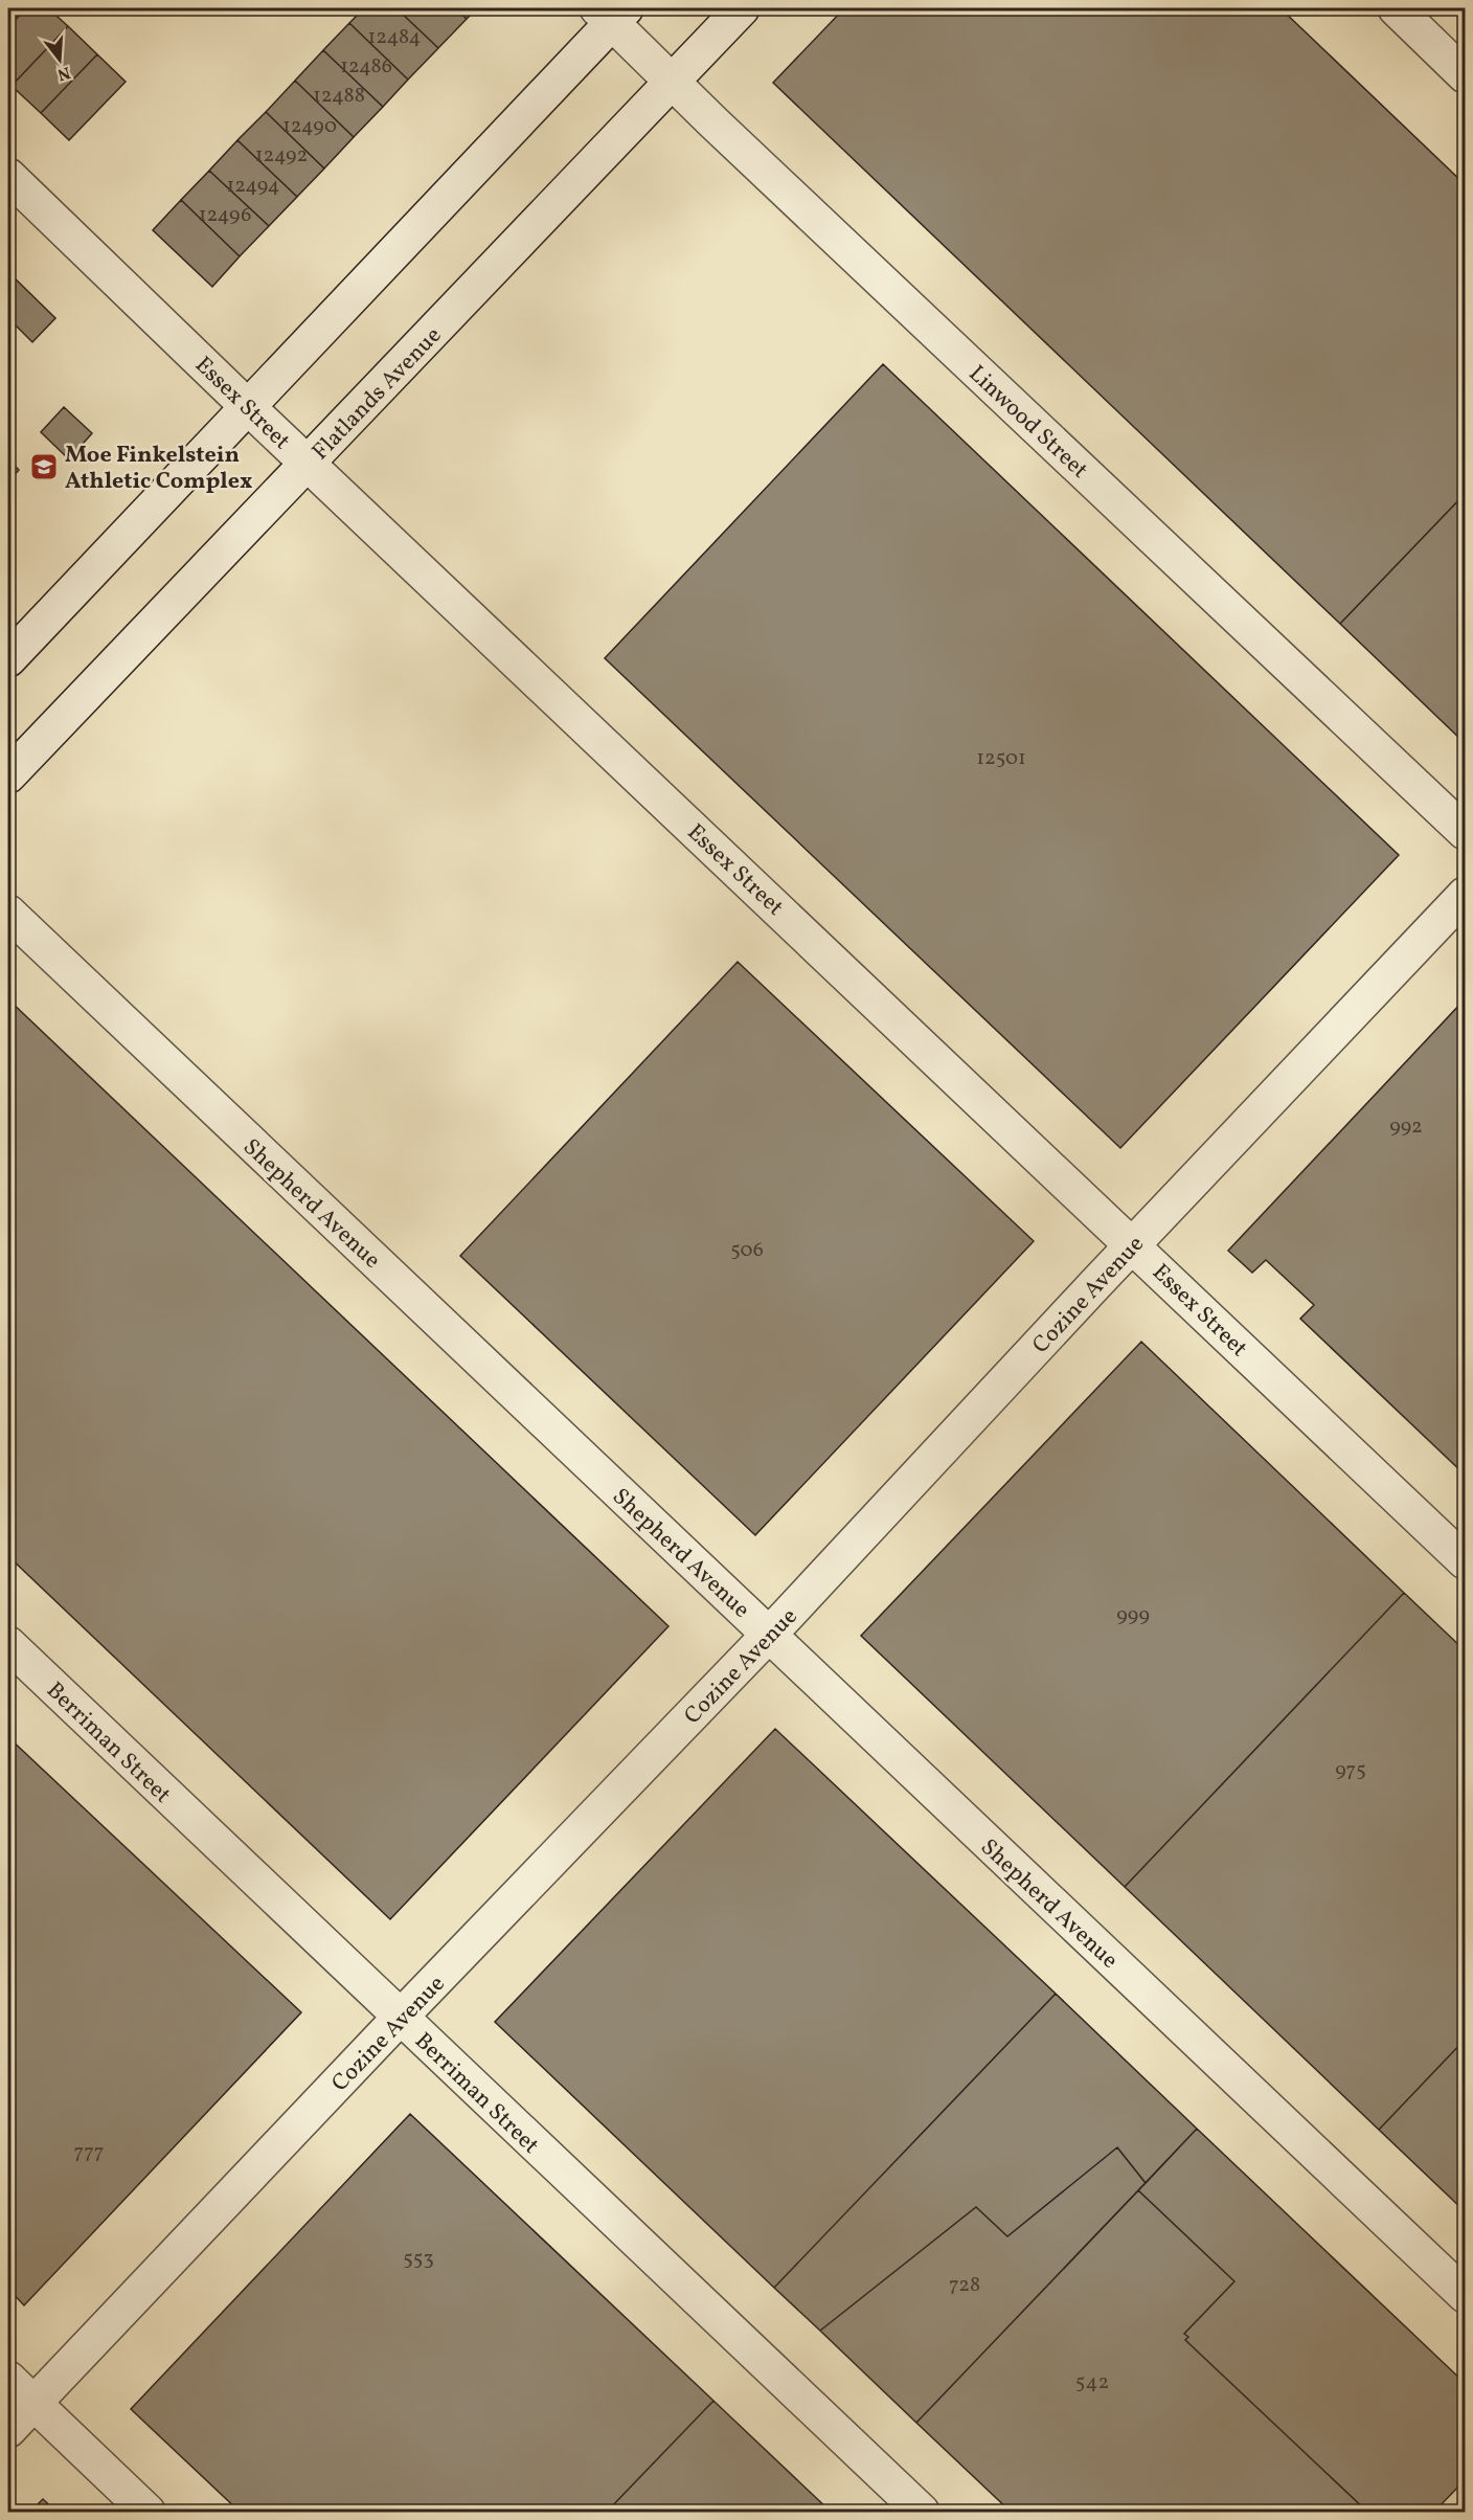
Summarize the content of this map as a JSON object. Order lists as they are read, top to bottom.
{
  "streets": {
    "street": [
      "Flatlands Avenue",
      "Essex Street",
      "Linwood Street",
      "Shepherd Avenue",
      "Cozine Avenue",
      "Berriman Street"
    ]
  },
  "crossings": [
    ["Flatlands Avenue", "Essex Street"],
    ["Flatlands Avenue", "Linwood Street"],
    ["Essex Street", "Cozine Avenue"],
    ["Shepherd Avenue", "Cozine Avenue"],
    ["Cozine Avenue", "Berriman Street"]
  ],
  "places": {
    "school or university": ["Moe Finkelstein Athletic Complex"]
  },
  "house_numbers": [
    "12484",
    "12486",
    "12488",
    "12490",
    "12492",
    "12494",
    "12496",
    "12501",
    "992",
    "506",
    "999",
    "975",
    "777",
    "553",
    "728",
    "542"
  ],
  "north": "bottom"
}
